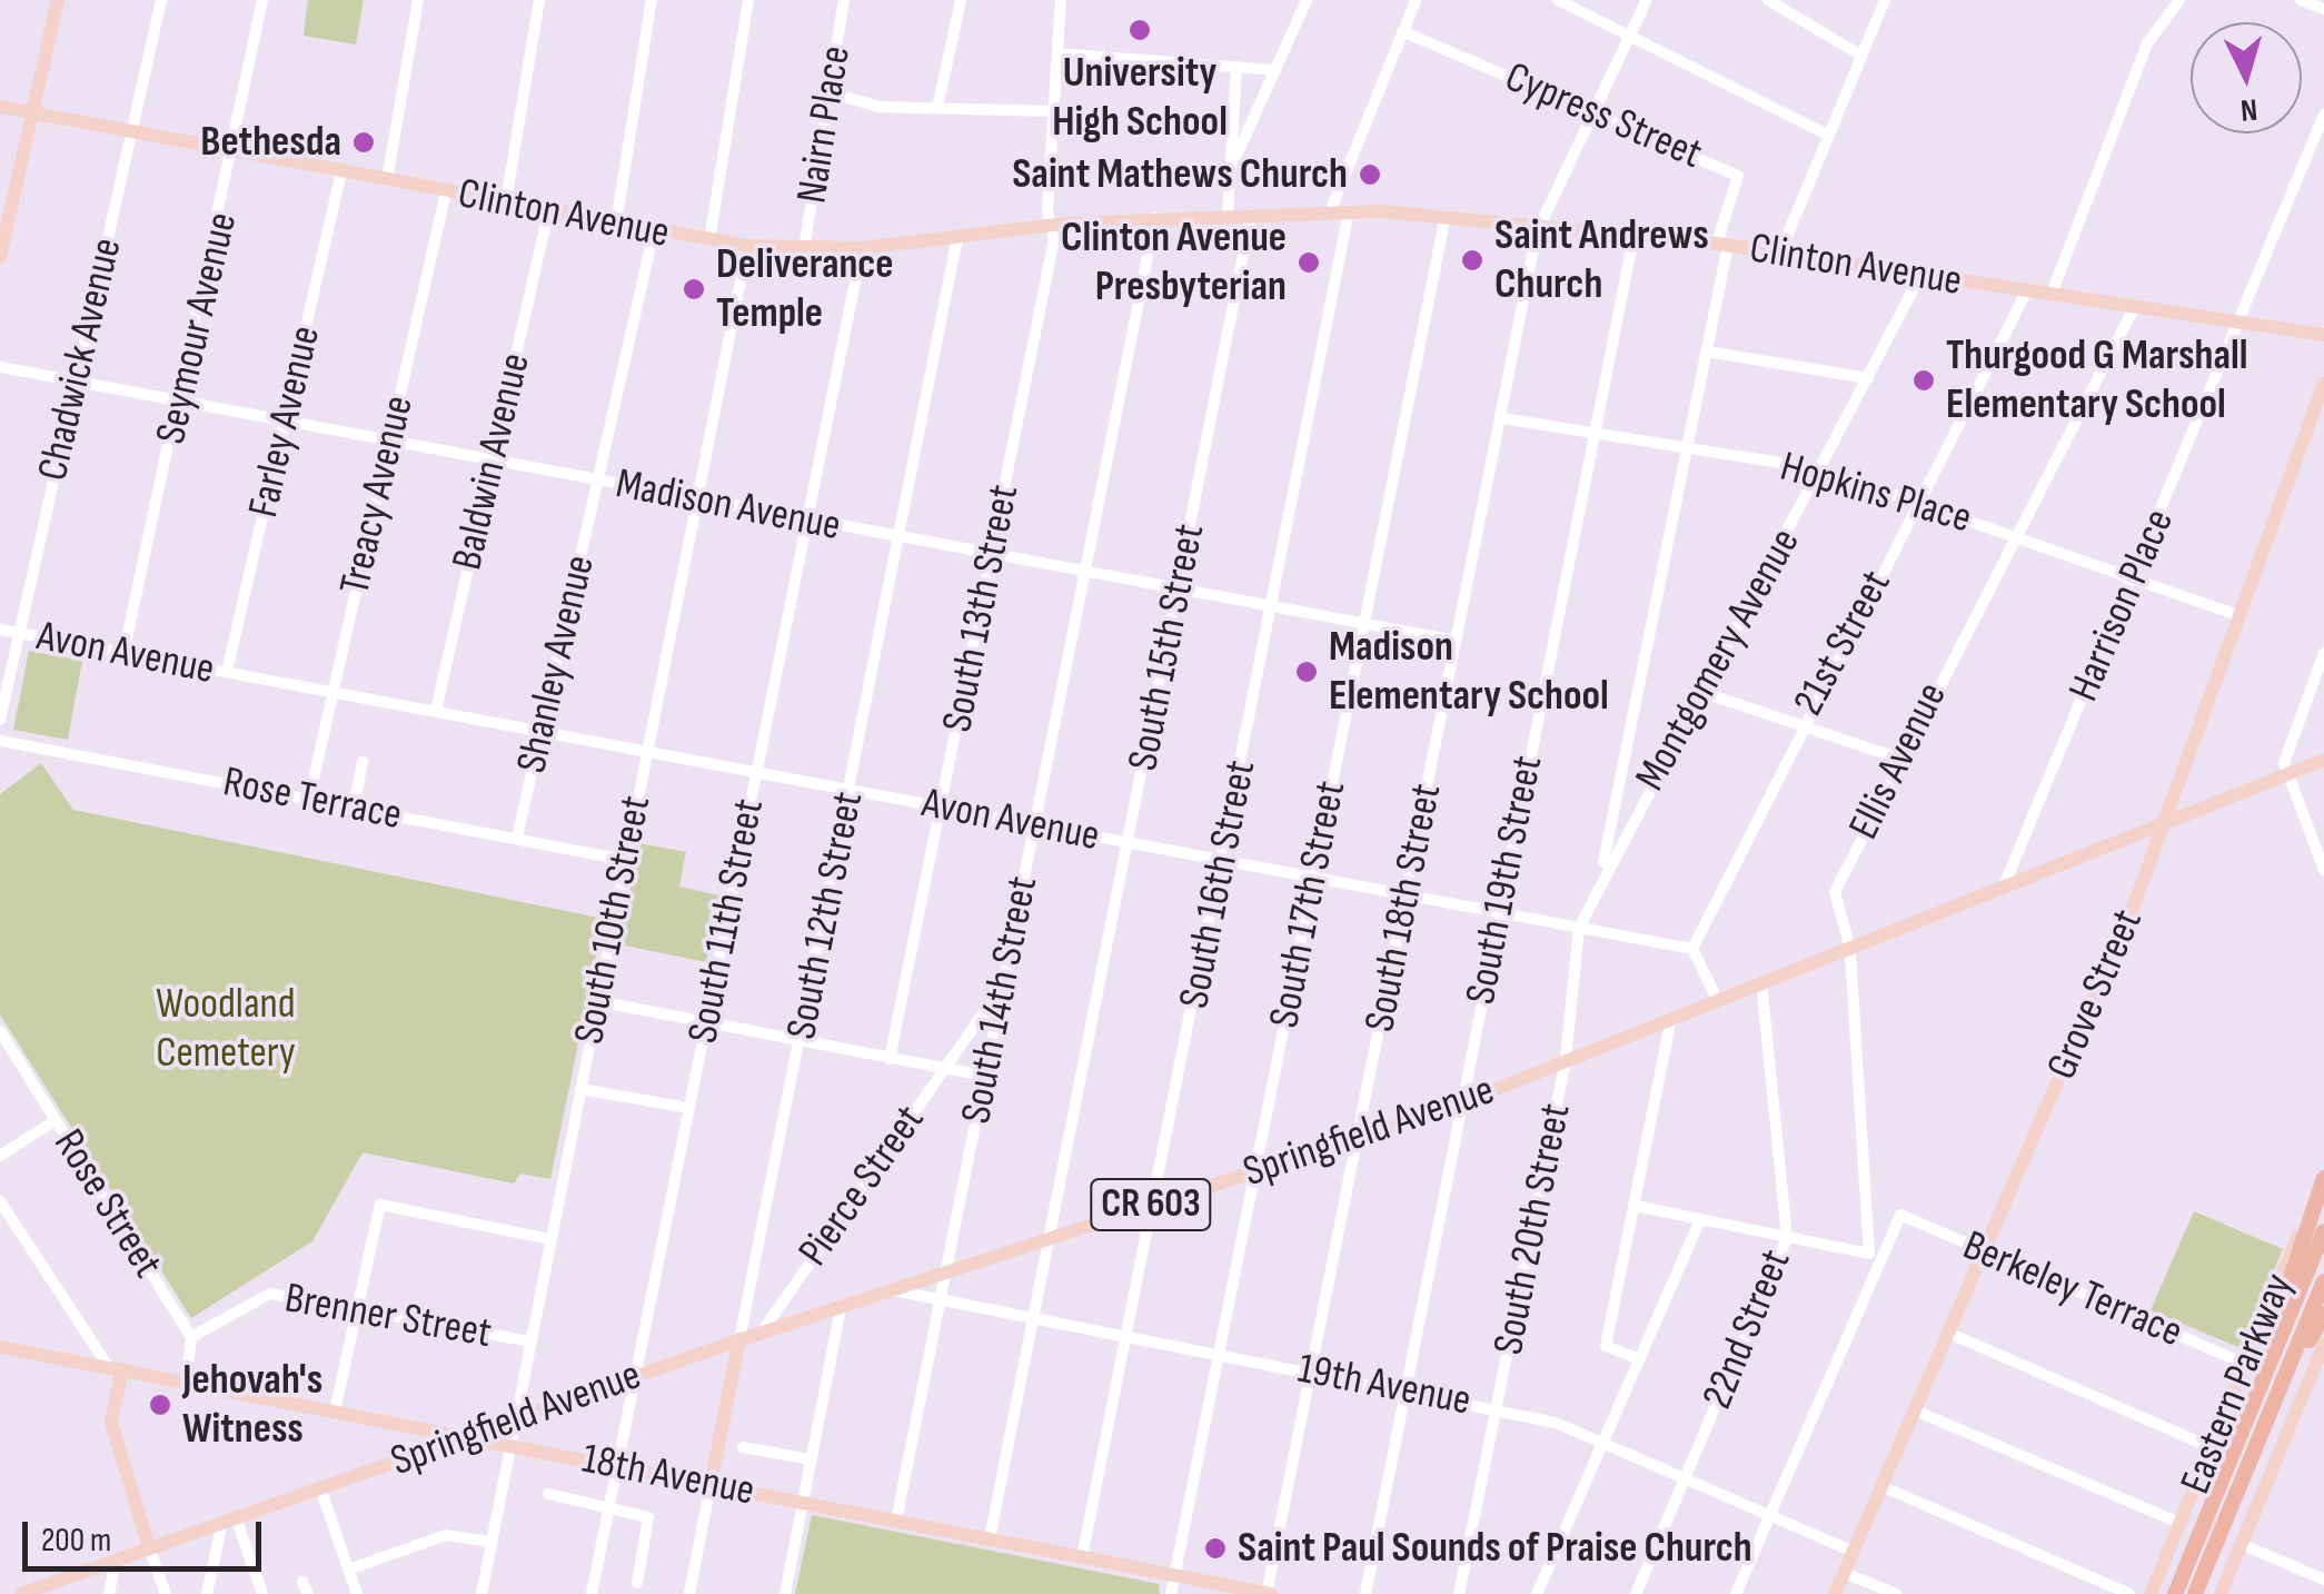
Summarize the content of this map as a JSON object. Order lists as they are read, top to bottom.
{
  "streets": {
    "main road": [
      "Clinton Avenue",
      "South 12th Street",
      "Grove Street",
      "Springfield Avenue",
      "CR 603",
      "Eastern Parkway",
      "18th Avenue"
    ],
    "street": [
      "Cypress Street",
      "Nairn Place",
      "Seymour Avenue",
      "Chadwick Avenue",
      "Farley Avenue",
      "Baldwin Avenue",
      "Hopkins Place",
      "Treacy Avenue",
      "Madison Avenue",
      "Harrison Place",
      "South 13th Street",
      "21st Street",
      "South 15th Street",
      "Avon Avenue",
      "Montgomery Avenue",
      "Shanley Avenue",
      "Ellis Avenue",
      "Rose Terrace",
      "South 19th Street",
      "South 16th Street",
      "South 17th Street",
      "South 18th Street",
      "South 10th Street",
      "South 11th Street",
      "South 14th Street",
      "Pierce Street",
      "Rose Street",
      "South 20th Street",
      "Berkeley Terrace",
      "Brenner Street",
      "22nd Street",
      "19th Avenue"
    ]
  },
  "crossings": [
    ["Cypress Street", "Clinton Avenue"],
    ["Cypress Street", "South 18th Street"],
    ["Nairn Place", "Clinton Avenue"],
    ["Clinton Avenue", "Seymour Avenue"],
    ["Clinton Avenue", "Chadwick Avenue"],
    ["Clinton Avenue", "Farley Avenue"],
    ["Clinton Avenue", "Baldwin Avenue"],
    ["Clinton Avenue", "Treacy Avenue"],
    ["Clinton Avenue", "Harrison Place"],
    ["Clinton Avenue", "South 13th Street"],
    ["Clinton Avenue", "21st Street"],
    ["Clinton Avenue", "South 15th Street"],
    ["Clinton Avenue", "Montgomery Avenue"],
    ["Clinton Avenue", "Shanley Avenue"],
    ["Clinton Avenue", "Ellis Avenue"],
    ["Clinton Avenue", "South 19th Street"],
    ["Clinton Avenue", "South 16th Street"],
    ["Clinton Avenue", "South 17th Street"],
    ["Clinton Avenue", "South 18th Street"],
    ["Clinton Avenue", "South 12th Street"],
    ["Clinton Avenue", "South 10th Street"],
    ["Clinton Avenue", "South 11th Street"],
    ["Clinton Avenue", "South 14th Street"],
    ["Seymour Avenue", "Madison Avenue"],
    ["Seymour Avenue", "Avon Avenue"],
    ["Chadwick Avenue", "Madison Avenue"],
    ["Chadwick Avenue", "Avon Avenue"],
    ["Farley Avenue", "Madison Avenue"],
    ["Farley Avenue", "Avon Avenue"],
    ["Baldwin Avenue", "Madison Avenue"],
    ["Baldwin Avenue", "Avon Avenue"],
    ["Hopkins Place", "Harrison Place"],
    ["Hopkins Place", "21st Street"],
    ["Hopkins Place", "Montgomery Avenue"],
    ["Hopkins Place", "Ellis Avenue"],
    ["Hopkins Place", "South 19th Street"],
    ["Hopkins Place", "South 18th Street"],
    ["Hopkins Place", "Grove Street"],
    ["Treacy Avenue", "Madison Avenue"],
    ["Treacy Avenue", "Avon Avenue"],
    ["Treacy Avenue", "Rose Terrace"],
    ["Madison Avenue", "South 13th Street"],
    ["Madison Avenue", "South 15th Street"],
    ["Madison Avenue", "Shanley Avenue"],
    ["Madison Avenue", "South 16th Street"],
    ["Madison Avenue", "South 17th Street"],
    ["Madison Avenue", "South 18th Street"],
    ["Madison Avenue", "South 12th Street"],
    ["Madison Avenue", "South 10th Street"],
    ["Madison Avenue", "South 11th Street"],
    ["Madison Avenue", "South 14th Street"],
    ["Harrison Place", "Springfield Avenue"],
    ["South 13th Street", "Avon Avenue"],
    ["21st Street", "Avon Avenue"],
    ["South 15th Street", "Avon Avenue"],
    ["South 15th Street", "Springfield Avenue"],
    ["South 15th Street", "19th Avenue"],
    ["South 15th Street", "18th Avenue"],
    ["Avon Avenue", "Montgomery Avenue"],
    ["Avon Avenue", "Shanley Avenue"],
    ["Avon Avenue", "South 19th Street"],
    ["Avon Avenue", "South 16th Street"],
    ["Avon Avenue", "South 17th Street"],
    ["Avon Avenue", "South 18th Street"],
    ["Avon Avenue", "South 12th Street"],
    ["Avon Avenue", "South 10th Street"],
    ["Avon Avenue", "South 11th Street"],
    ["Avon Avenue", "South 14th Street"],
    ["Avon Avenue", "South 20th Street"],
    ["Montgomery Avenue", "South 20th Street"],
    ["Shanley Avenue", "Rose Terrace"],
    ["Ellis Avenue", "Springfield Avenue"],
    ["Ellis Avenue", "22nd Street"],
    ["Rose Terrace", "South 10th Street"],
    ["South 19th Street", "Springfield Avenue"],
    ["South 19th Street", "19th Avenue"],
    ["South 16th Street", "Springfield Avenue"],
    ["South 16th Street", "19th Avenue"],
    ["South 16th Street", "18th Avenue"],
    ["South 17th Street", "Springfield Avenue"],
    ["South 17th Street", "19th Avenue"],
    ["South 17th Street", "18th Avenue"],
    ["South 18th Street", "Springfield Avenue"],
    ["South 18th Street", "19th Avenue"],
    ["South 18th Street", "18th Avenue"],
    ["South 12th Street", "Springfield Avenue"],
    ["South 12th Street", "18th Avenue"],
    ["South 10th Street", "Springfield Avenue"],
    ["South 10th Street", "Brenner Street"],
    ["South 10th Street", "18th Avenue"],
    ["South 11th Street", "Springfield Avenue"],
    ["South 11th Street", "18th Avenue"],
    ["Grove Street", "Springfield Avenue"],
    ["Grove Street", "Berkeley Terrace"],
    ["Grove Street", "19th Avenue"],
    ["South 14th Street", "Springfield Avenue"],
    ["South 14th Street", "Pierce Street"],
    ["South 14th Street", "19th Avenue"],
    ["South 14th Street", "18th Avenue"],
    ["Springfield Avenue", "Pierce Street"],
    ["Springfield Avenue", "South 20th Street"],
    ["Springfield Avenue", "22nd Street"],
    ["Springfield Avenue", "19th Avenue"],
    ["Springfield Avenue", "18th Avenue"],
    ["Rose Street", "Brenner Street"],
    ["South 20th Street", "19th Avenue"],
    ["Berkeley Terrace", "Eastern Parkway"],
    ["Berkeley Terrace", "19th Avenue"],
    ["22nd Street", "19th Avenue"]
  ],
  "parks": ["Woodland Cemetery"],
  "places": [
    "University High School",
    "Bethesda",
    "Saint Mathews Church",
    "Saint Andrews Church",
    "Clinton Avenue Presbyterian",
    "Deliverance Temple",
    "Thurgood G Marshall Elementary School",
    "Madison Elementary School",
    "Jehovah's Witness",
    "Saint Paul Sounds of Praise Church"
  ],
  "scale_bar": "200 m",
  "north": "bottom"
}
